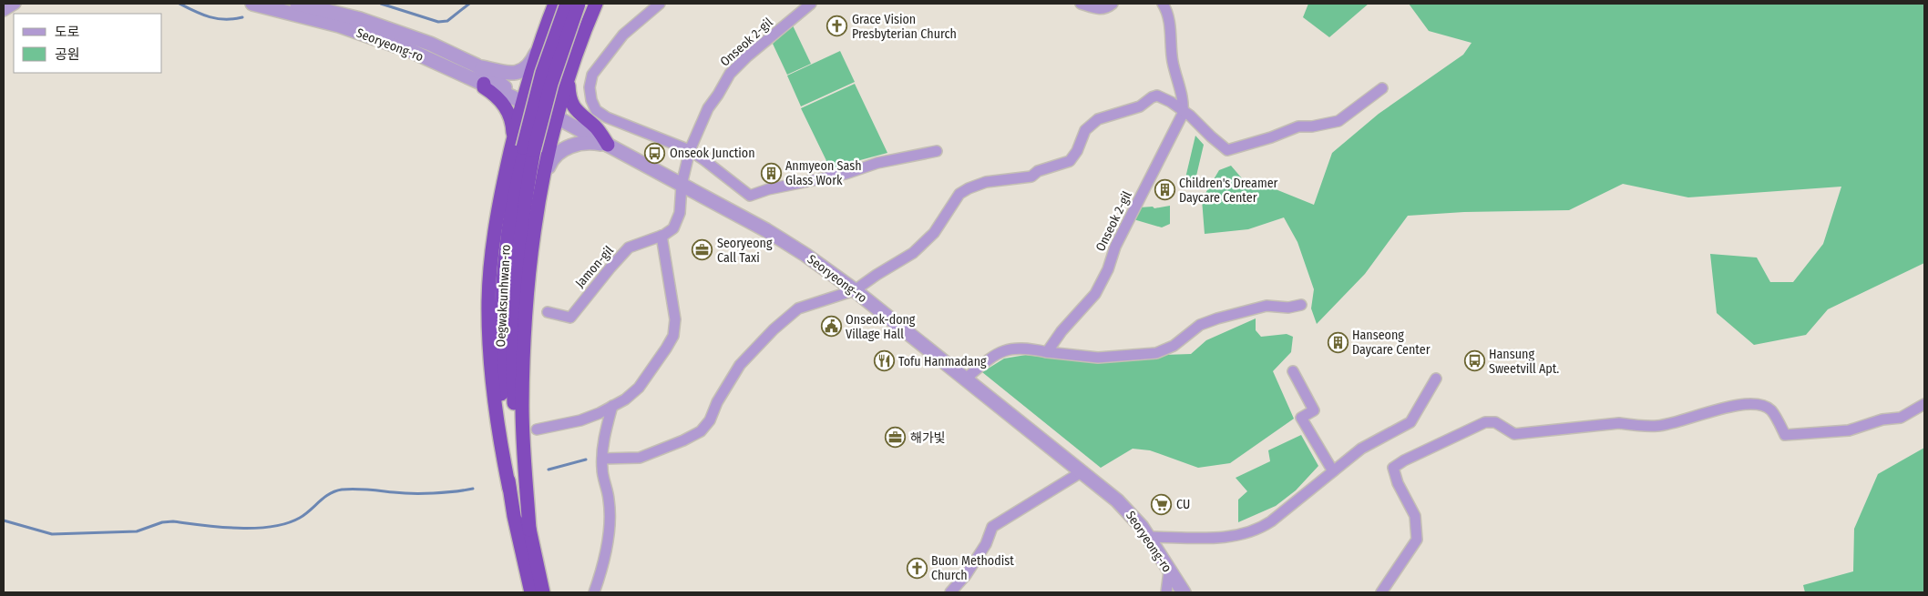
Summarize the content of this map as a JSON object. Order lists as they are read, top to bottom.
{
  "streets": {
    "highway": ["Oegwaksunhwan-ro"],
    "street": ["Onseok 2-gil", "Seoryeong-ro", "Jamon-gil"]
  },
  "crossings": [
    ["Onseok 2-gil", "Seoryeong-ro"],
    ["Onseok 2-gil", "Jamon-gil"],
    ["Seoryeong-ro", "Jamon-gil"]
  ],
  "places": {
    "church": ["Grace Vision Presbyterian Church", "Buon Methodist Church"],
    "bus stop": ["Onseok Junction", "Hansung Sweetvill Apt."],
    "building": ["Anmyeon Sash Glass Work", "Children's Dreamer Daycare Center", "Hanseong Daycare Center"],
    "office": ["Seoryeong Call Taxi", "해가빛"],
    "public building": ["Onseok-dong Village Hall"],
    "restaurant": ["Tofu Hanmadang"],
    "supermarket": ["CU"]
  },
  "legend": ["도로", "공원"]
}
